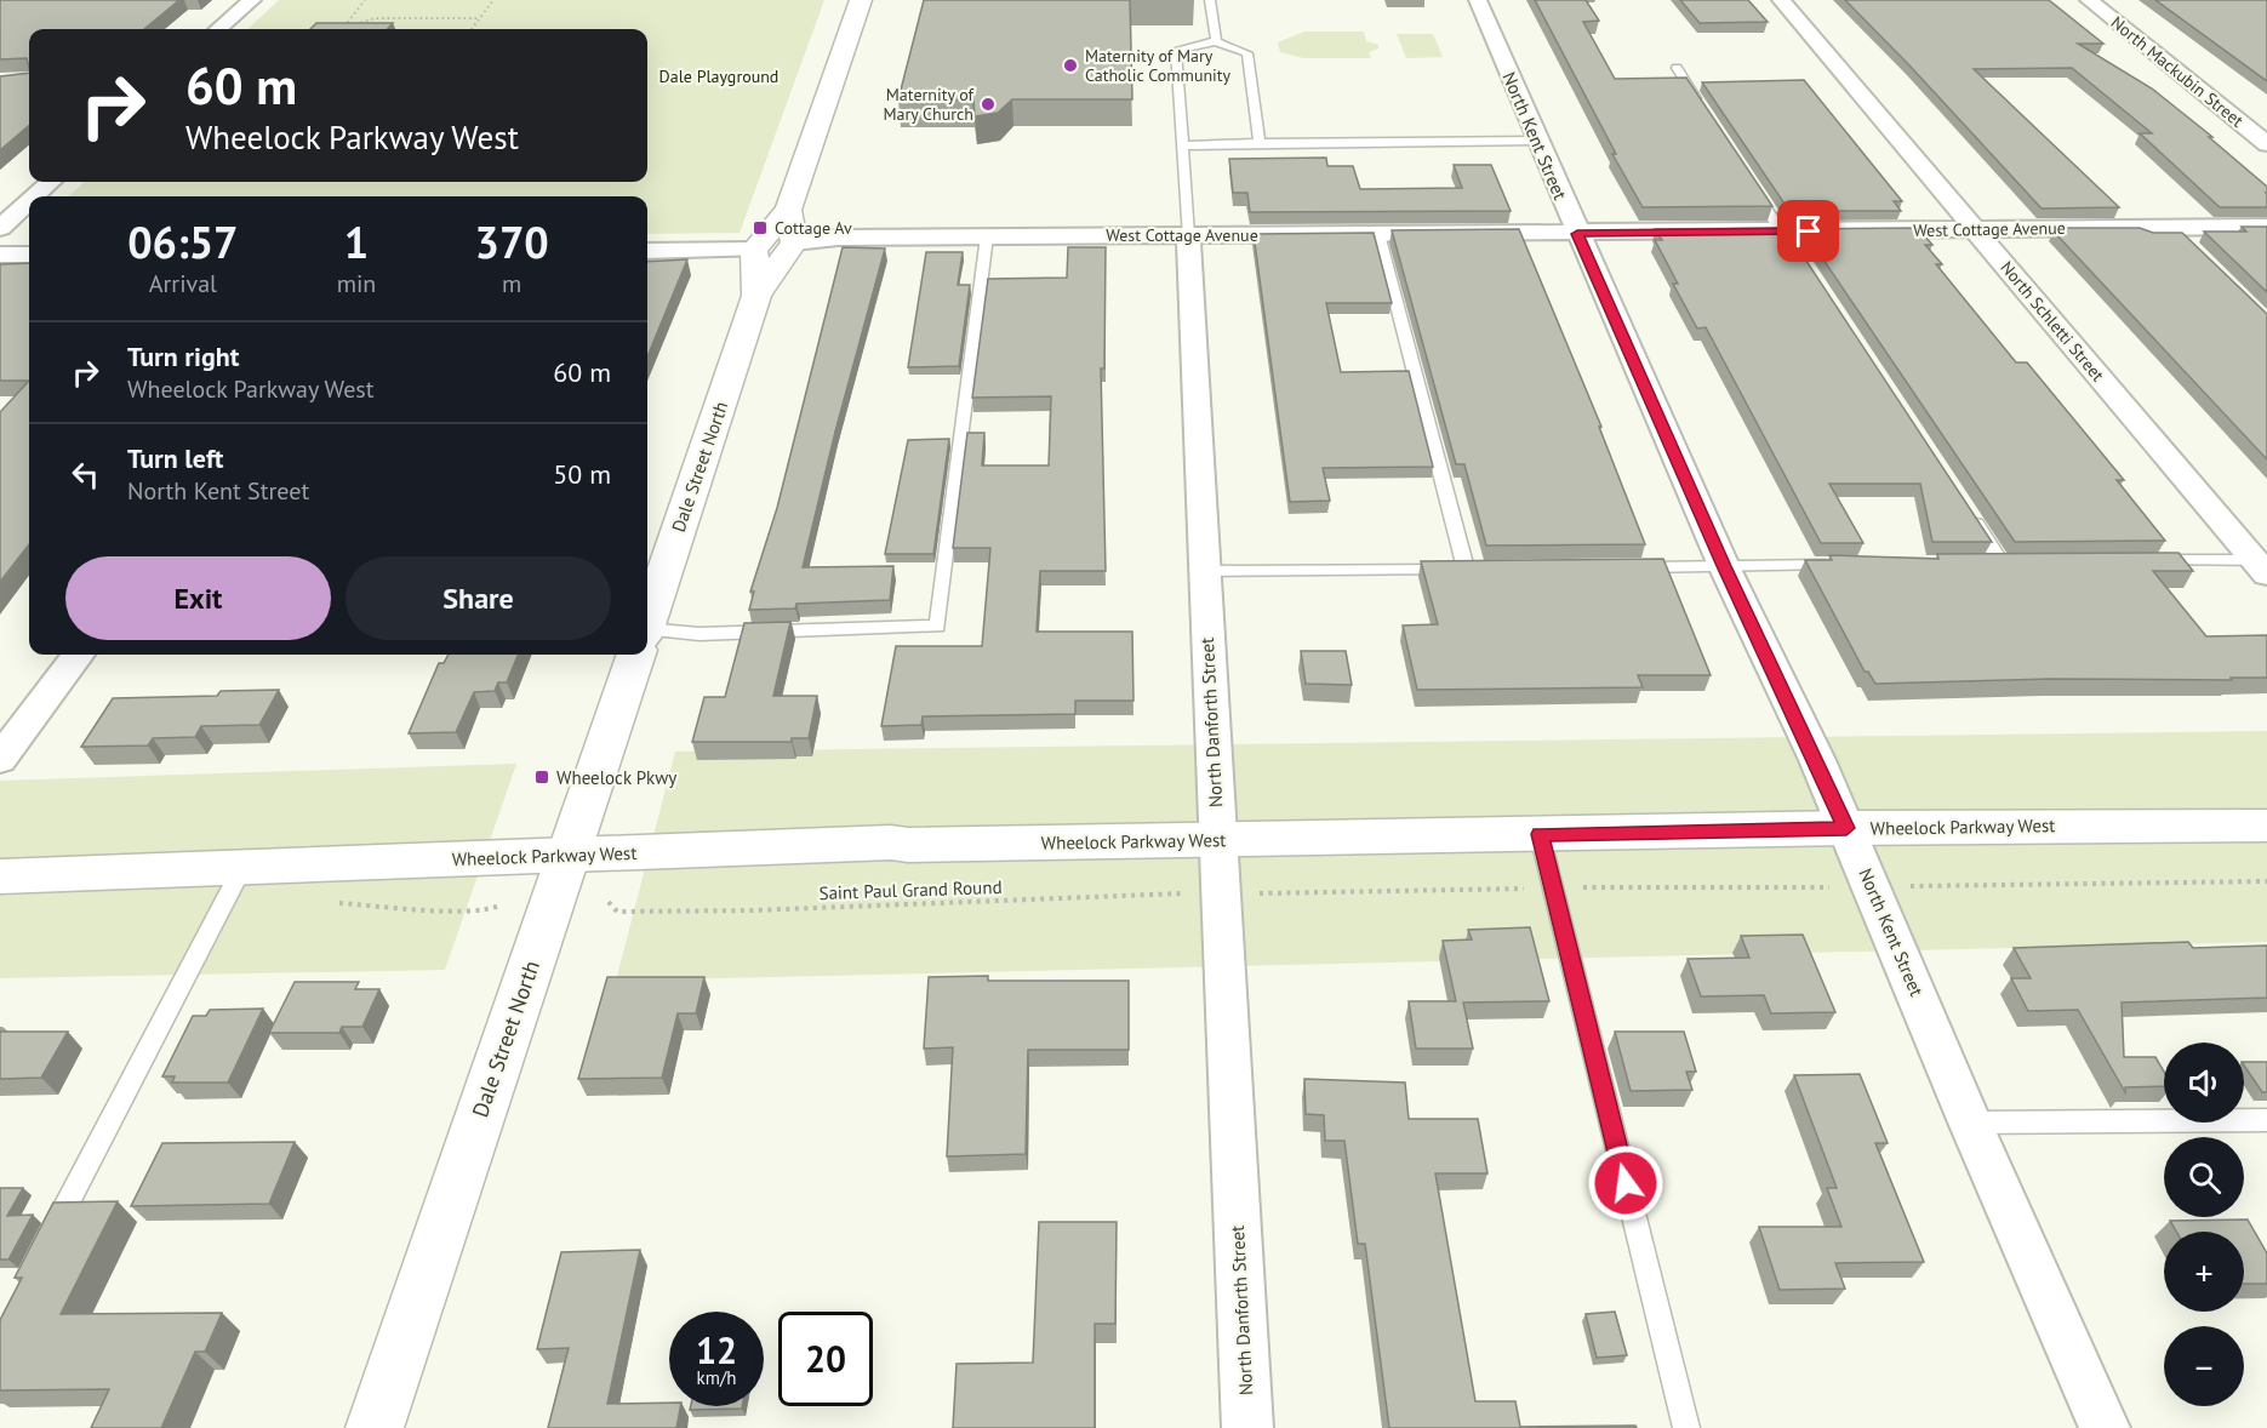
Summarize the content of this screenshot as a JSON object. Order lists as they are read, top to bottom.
{
  "streets": {
    "main road": ["Dale Street North", "Wheelock Parkway West"],
    "street": [
      "North Mackubin Street",
      "North Kent Street",
      "West Cottage Avenue",
      "North Schletti Street",
      "North Danforth Street"
    ],
    "path": ["Saint Paul Grand Round"]
  },
  "crossings": [
    ["North Kent Street", "West Cottage Avenue"],
    ["North Kent Street", "Wheelock Parkway West"],
    ["North Kent Street", "Saint Paul Grand Round"],
    ["West Cottage Avenue", "North Schletti Street"],
    ["West Cottage Avenue", "Dale Street North"],
    ["West Cottage Avenue", "North Danforth Street"],
    ["Dale Street North", "Wheelock Parkway West"],
    ["North Danforth Street", "Wheelock Parkway West"],
    ["North Danforth Street", "Saint Paul Grand Round"]
  ],
  "parks": ["Dale Playground"],
  "places": {
    "other": ["Maternity of Mary Catholic Community", "Maternity of Mary Church"],
    "transit": ["Cottage Av", "Wheelock Pkwy"]
  },
  "page": {
    "turn": ["60 m", "Wheelock Parkway West"],
    "eta": [
      "06:57",
      "Arrival",
      "1",
      "min",
      "370",
      "m"
    ],
    "list": [
      {
        "name": "Turn right",
        "note": "Wheelock Parkway West",
        "value": "60 m"
      },
      {
        "name": "Turn left",
        "note": "North Kent Street",
        "value": "50 m"
      }
    ],
    "buttons": ["Exit", "Share"],
    "map_buttons": ["+", "−"],
    "speed": "12 km/h",
    "limit": "20"
  }
}
